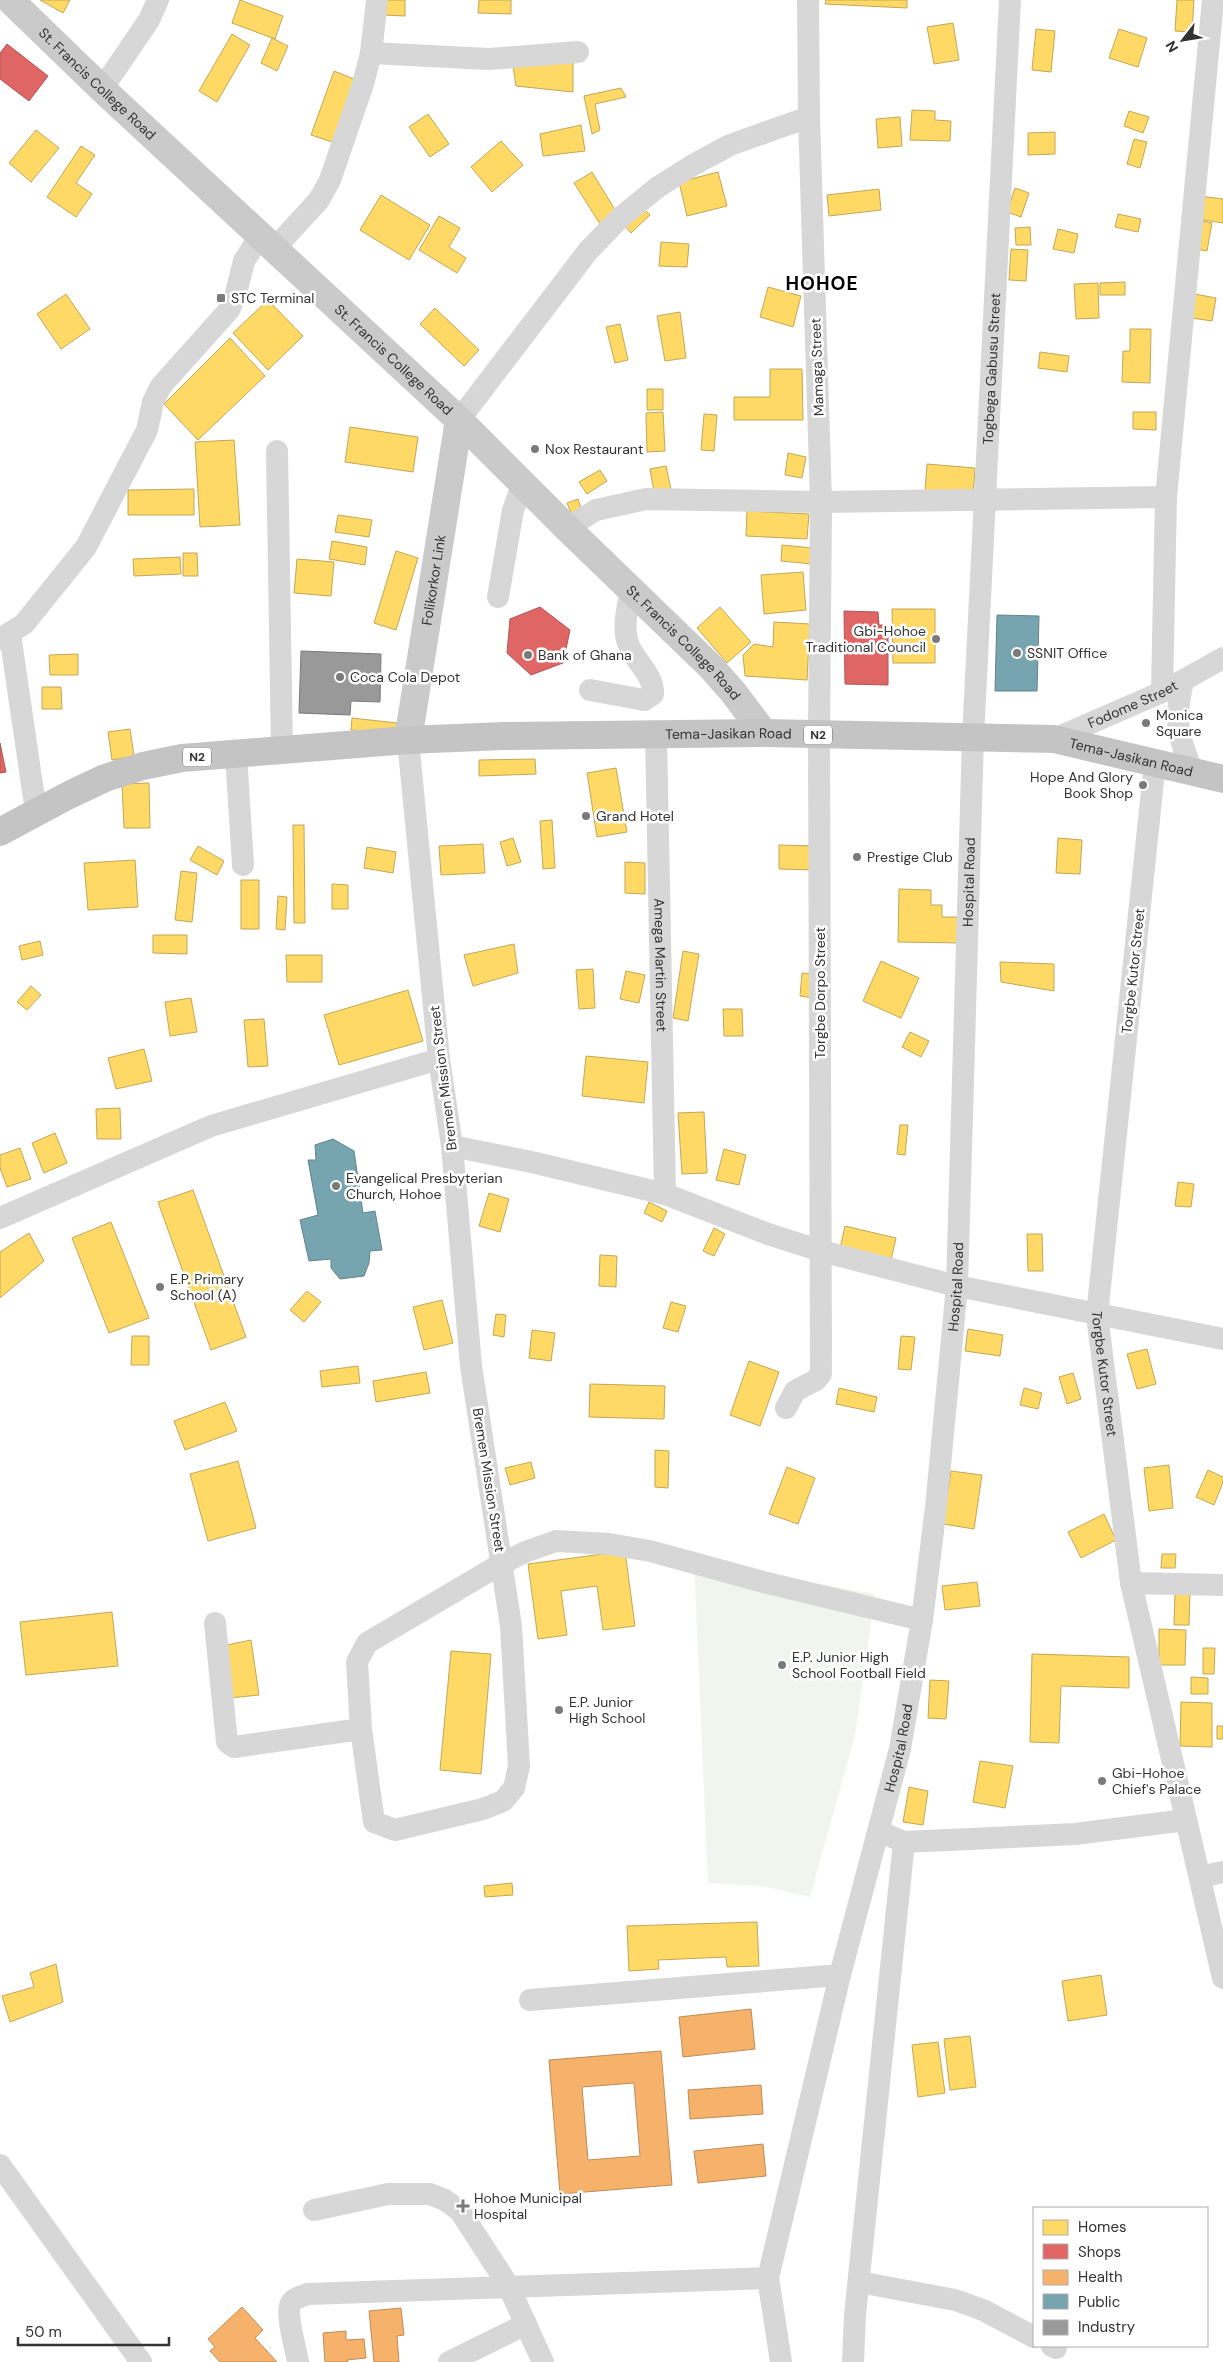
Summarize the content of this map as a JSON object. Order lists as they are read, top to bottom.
{
  "streets": {
    "highway": ["Tema-Jasikan Road", "N2"],
    "main road": ["St. Francis College Road", "Folikorkor Link"],
    "street": [
      "Mamaga Street",
      "Togbega Gabusu Street",
      "Fodome Street",
      "Hospital Road",
      "Amega Martin Street",
      "Torgbe Kutor Street",
      "Torgbe Dorpo Street",
      "Bremen Mission Street"
    ]
  },
  "crossings": [
    ["St. Francis College Road", "Folikorkor Link"],
    ["St. Francis College Road", "Tema-Jasikan Road"],
    ["Mamaga Street", "Tema-Jasikan Road"],
    ["Mamaga Street", "Torgbe Dorpo Street"],
    ["Togbega Gabusu Street", "Tema-Jasikan Road"],
    ["Togbega Gabusu Street", "Hospital Road"],
    ["Folikorkor Link", "Tema-Jasikan Road"],
    ["Folikorkor Link", "N2"],
    ["Folikorkor Link", "Bremen Mission Street"],
    ["Fodome Street", "Tema-Jasikan Road"],
    ["Tema-Jasikan Road", "N2"],
    ["Tema-Jasikan Road", "Hospital Road"],
    ["Tema-Jasikan Road", "Amega Martin Street"],
    ["Tema-Jasikan Road", "Torgbe Kutor Street"],
    ["Tema-Jasikan Road", "Torgbe Dorpo Street"],
    ["Tema-Jasikan Road", "Bremen Mission Street"],
    ["N2", "Bremen Mission Street"],
    ["Hospital Road", "Bremen Mission Street"]
  ],
  "districts": ["HOHOE"],
  "places": {
    "transit": ["STC Terminal"],
    "other": [
      "Nox Restaurant",
      "Gbi-Hohoe Traditional Council",
      "SSNIT Office",
      "Bank of Ghana",
      "Coca Cola Depot",
      "Monica Square",
      "Hope And Glory Book Shop",
      "Grand Hotel",
      "Prestige Club",
      "Evangelical Presbyterian Church, Hohoe",
      "E.P. Primary School (A)",
      "E.P. Junior High School Football Field",
      "E.P. Junior High School",
      "Gbi-Hohoe Chief's Palace"
    ],
    "health": ["Hohoe Municipal Hospital"]
  },
  "legend": [
    "Homes",
    "Shops",
    "Health",
    "Public",
    "Industry"
  ],
  "scale_bar": "50 m",
  "north": "bottom left"
}
